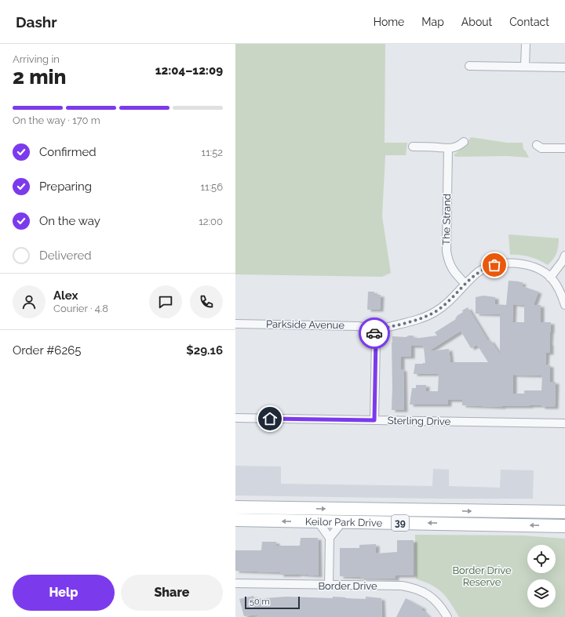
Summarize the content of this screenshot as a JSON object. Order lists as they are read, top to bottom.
{
  "streets": {
    "main road": ["Keilor Park Drive", "39"],
    "street": [
      "The Strand",
      "Parkside Avenue",
      "Sterling Drive",
      "Border Drive"
    ]
  },
  "parks": ["Border Drive Reserve"],
  "scale_bar": "50 m",
  "page": {
    "header": "Dashr",
    "nav": [
      "Home",
      "Map",
      "About",
      "Contact"
    ],
    "heading": ["2 min", "Arriving in", "12:04–12:09"],
    "panel": [
      "Alex",
      "Courier · 4.8",
      "Order #6265",
      "$29.16"
    ],
    "bar": "On the way · 170 m",
    "list": [
      ["Confirmed", "11:52"],
      ["Preparing", "11:56"],
      ["On the way", "12:00"],
      "Delivered"
    ],
    "buttons": ["Help", "Share"],
    "scale": "50 m"
  }
}
